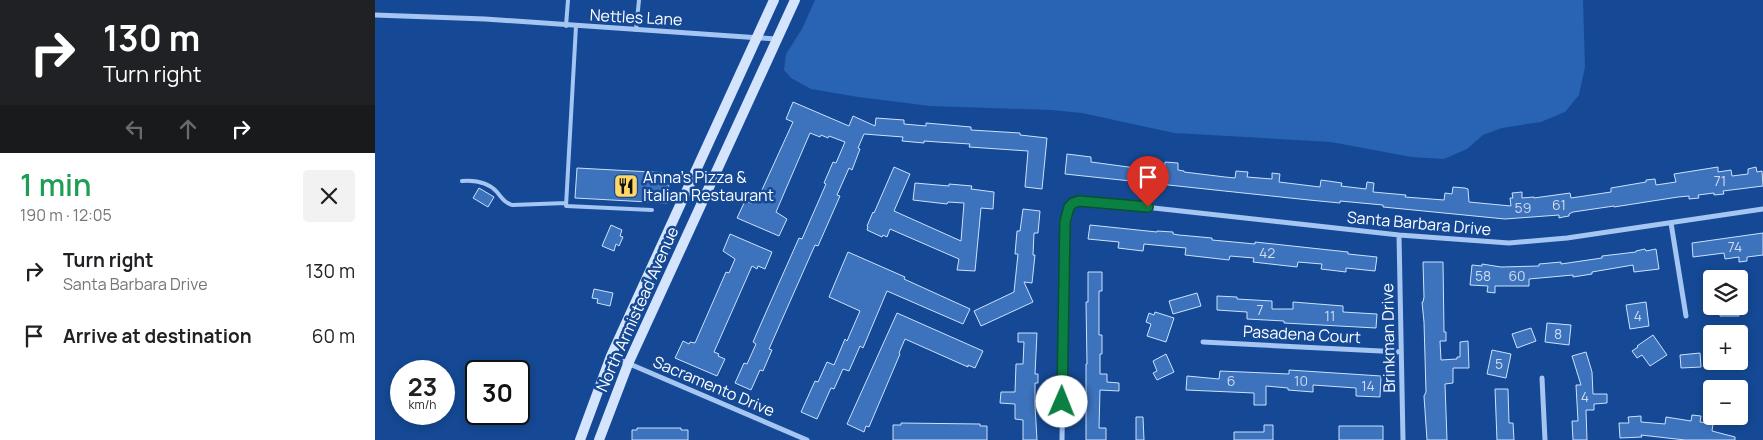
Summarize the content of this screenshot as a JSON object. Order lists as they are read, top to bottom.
{
  "streets": {
    "main road": ["North Armistead Avenue"],
    "street": [
      "Nettles Lane",
      "Santa Barbara Drive",
      "Pasadena Court",
      "Brinkman Drive",
      "Sacramento Drive"
    ]
  },
  "crossings": [
    ["Nettles Lane", "North Armistead Avenue"],
    ["Santa Barbara Drive", "Brinkman Drive"],
    ["North Armistead Avenue", "Sacramento Drive"],
    ["Pasadena Court", "Brinkman Drive"]
  ],
  "places": {
    "restaurant": ["Anna's Pizza & Italian Restaurant"]
  },
  "house_numbers": [
    "71",
    "61",
    "59",
    "74",
    "42",
    "58",
    "60",
    "7",
    "11",
    "4",
    "8",
    "5",
    "6",
    "10",
    "14",
    "4"
  ],
  "page": {
    "turn": ["130 m", "Turn right"],
    "heading": ["1 min", "190 m · 12:05"],
    "list": [
      {
        "name": "Turn right",
        "note": "Santa Barbara Drive",
        "value": "130 m"
      },
      {
        "name": "Arrive at destination",
        "value": "60 m"
      }
    ],
    "map_buttons": ["+", "−"],
    "speed": "23 km/h",
    "limit": "30"
  }
}
